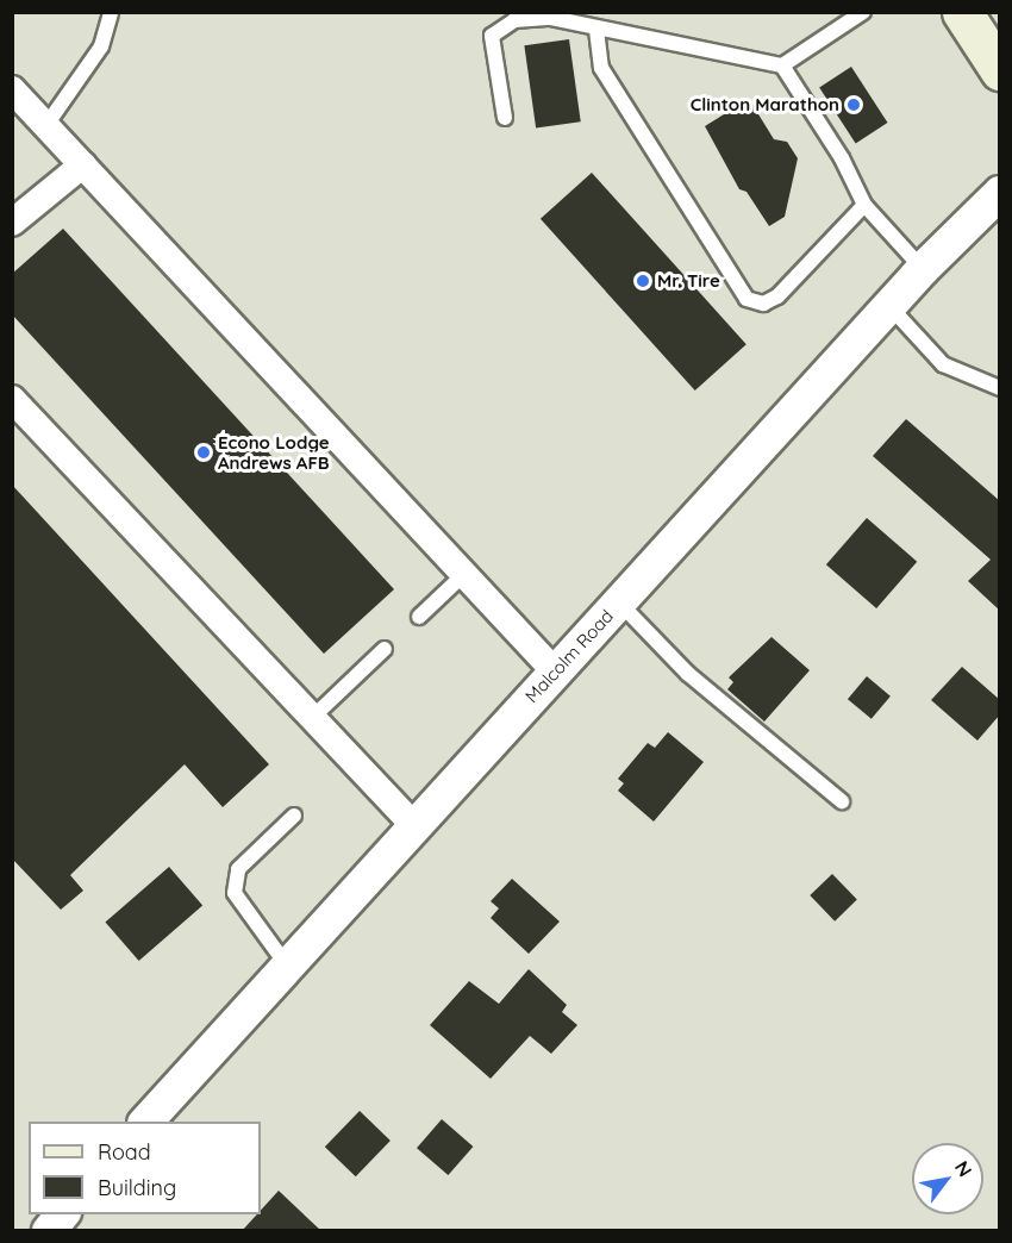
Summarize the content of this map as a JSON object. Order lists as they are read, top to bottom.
{
  "streets": {
    "street": ["Malcolm Road"]
  },
  "places": ["Clinton Marathon", "Mr. Tire", "Econo Lodge Andrews AFB"],
  "legend": ["Road", "Building"],
  "north": "top right"
}
